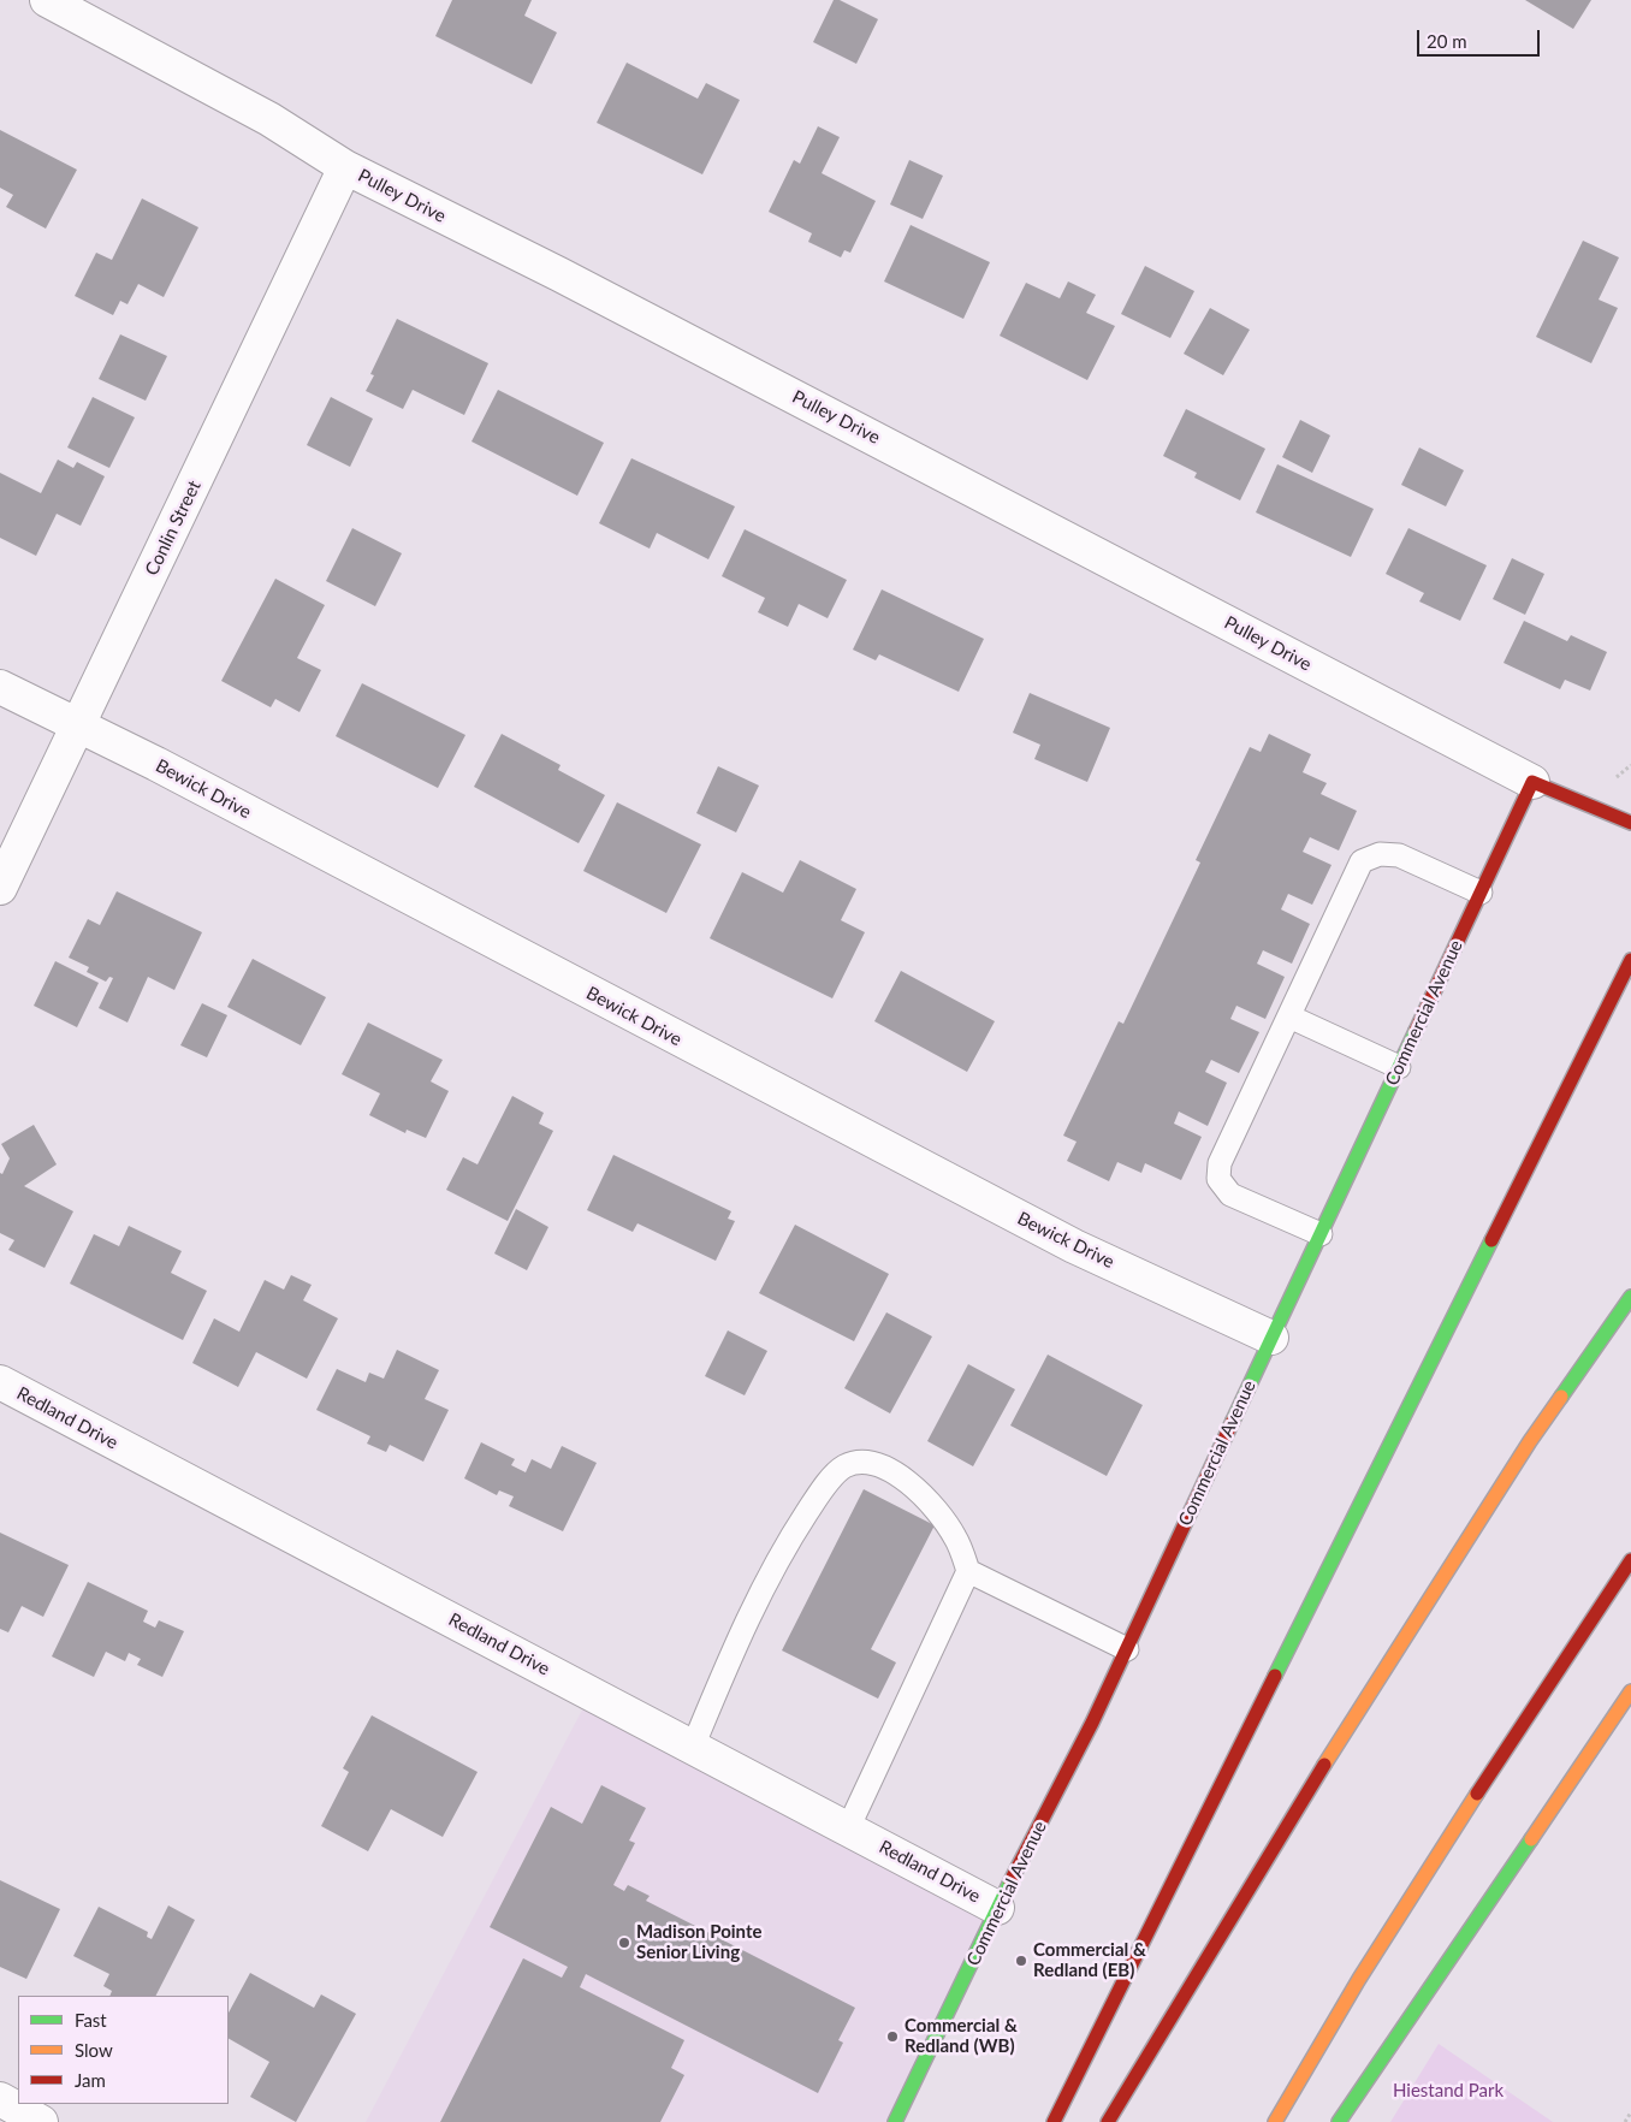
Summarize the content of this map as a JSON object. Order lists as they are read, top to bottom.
{
  "streets": {
    "main road": ["Pulley Drive", "Commercial Avenue"],
    "street": ["Conlin Street", "Bewick Drive", "Redland Drive"]
  },
  "crossings": [
    ["Pulley Drive", "Conlin Street"],
    ["Pulley Drive", "Commercial Avenue"],
    ["Conlin Street", "Bewick Drive"],
    ["Bewick Drive", "Commercial Avenue"],
    ["Commercial Avenue", "Redland Drive"]
  ],
  "parks": ["Hiestand Park"],
  "places": ["Madison Pointe Senior Living", "Commercial & Redland (EB)", "Commercial & Redland (WB)"],
  "legend": ["Fast", "Slow", "Jam"],
  "scale_bar": "20 m"
}
